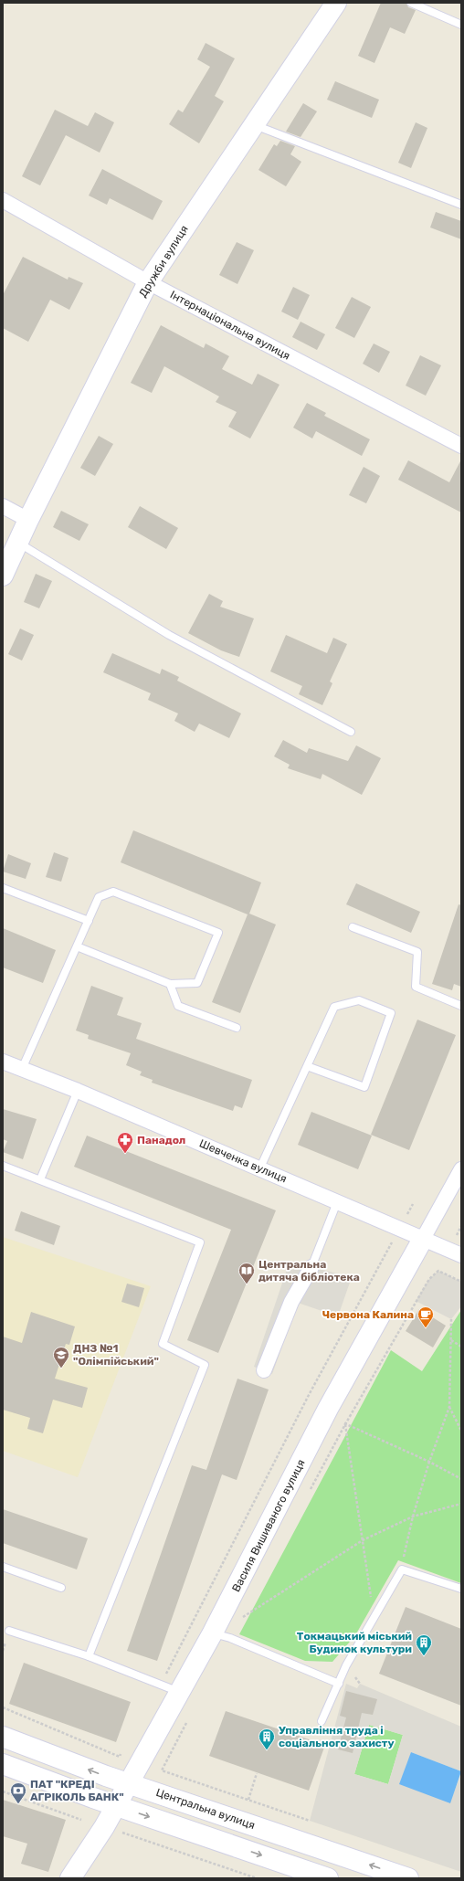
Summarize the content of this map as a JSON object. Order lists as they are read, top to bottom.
{
  "streets": {
    "street": [
      "Дружби вулиця",
      "Інтернаціональна вулиця",
      "Шевченка вулиця",
      "Василя Вишиваного вулиця",
      "Центральна вулиця"
    ]
  },
  "crossings": [
    ["Дружби вулиця", "Інтернаціональна вулиця"],
    ["Шевченка вулиця", "Василя Вишиваного вулиця"],
    ["Василя Вишиваного вулиця", "Центральна вулиця"]
  ],
  "places": {
    "pharmacy": ["Панадол"],
    "library": ["Центральна дитяча бібліотека"],
    "cafe": ["Червона Калина"],
    "school or university": ["ДНЗ №1 \"Олімпійський\""],
    "building": ["Токмацький міський Будинок культури", "Управління труда і соціального захисту"],
    "bank": ["ПАТ \"КРЕДI АГРIКОЛЬ БАНК\""]
  }
}
